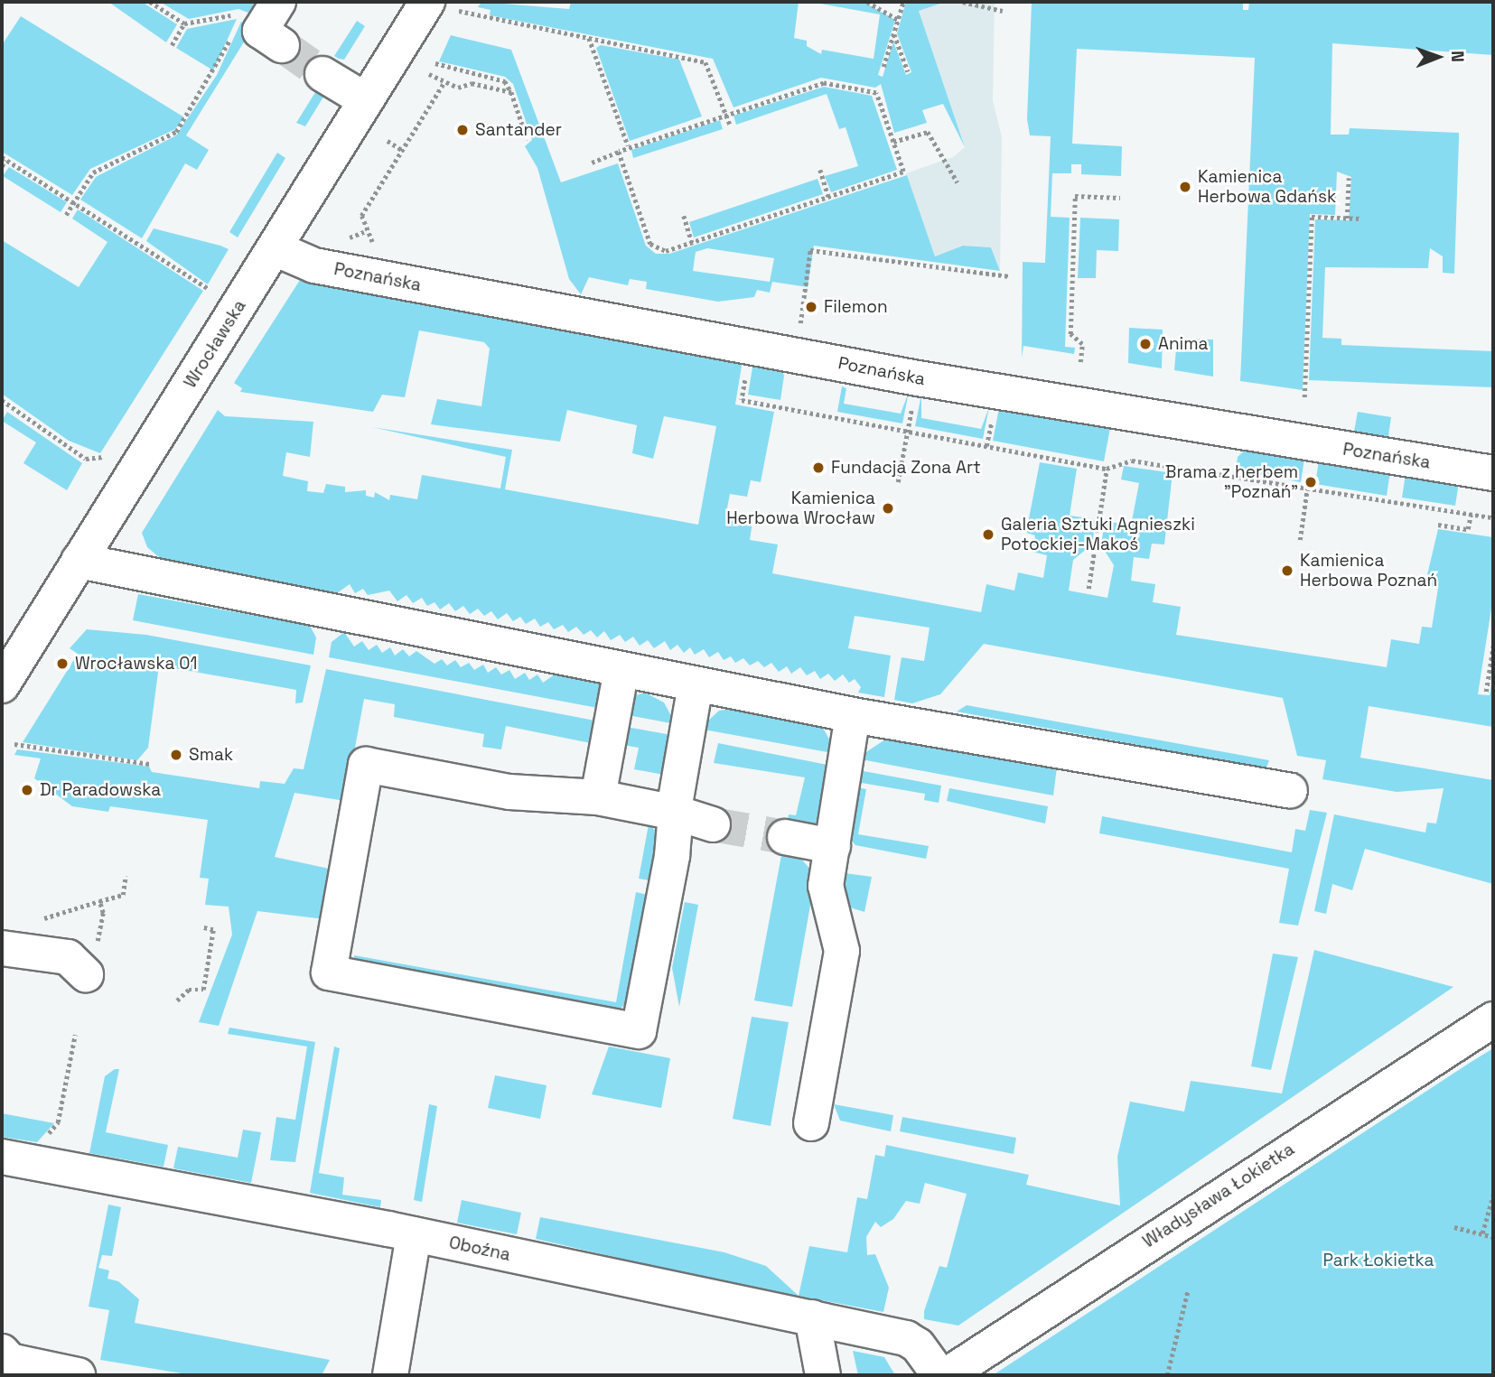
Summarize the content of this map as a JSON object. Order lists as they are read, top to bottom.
{
  "streets": {
    "street": [
      "Poznańska",
      "Wrocławska",
      "Władysława Łokietka",
      "Oboźna"
    ]
  },
  "crossings": [
    ["Poznańska", "Wrocławska"]
  ],
  "parks": ["Park Łokietka"],
  "places": [
    "Santander",
    "Kamienica Herbowa Gdańsk",
    "Filemon",
    "Anima",
    "Fundacja Zona Art",
    "Brama z herbem \"Poznań\"",
    "Kamienica Herbowa Wrocław",
    "Galeria Sztuki Agnieszki Potockiej-Makoś",
    "Kamienica Herbowa Poznań",
    "Wrocławska 01",
    "Smak",
    "Dr Paradowska"
  ],
  "north": "right"
}
